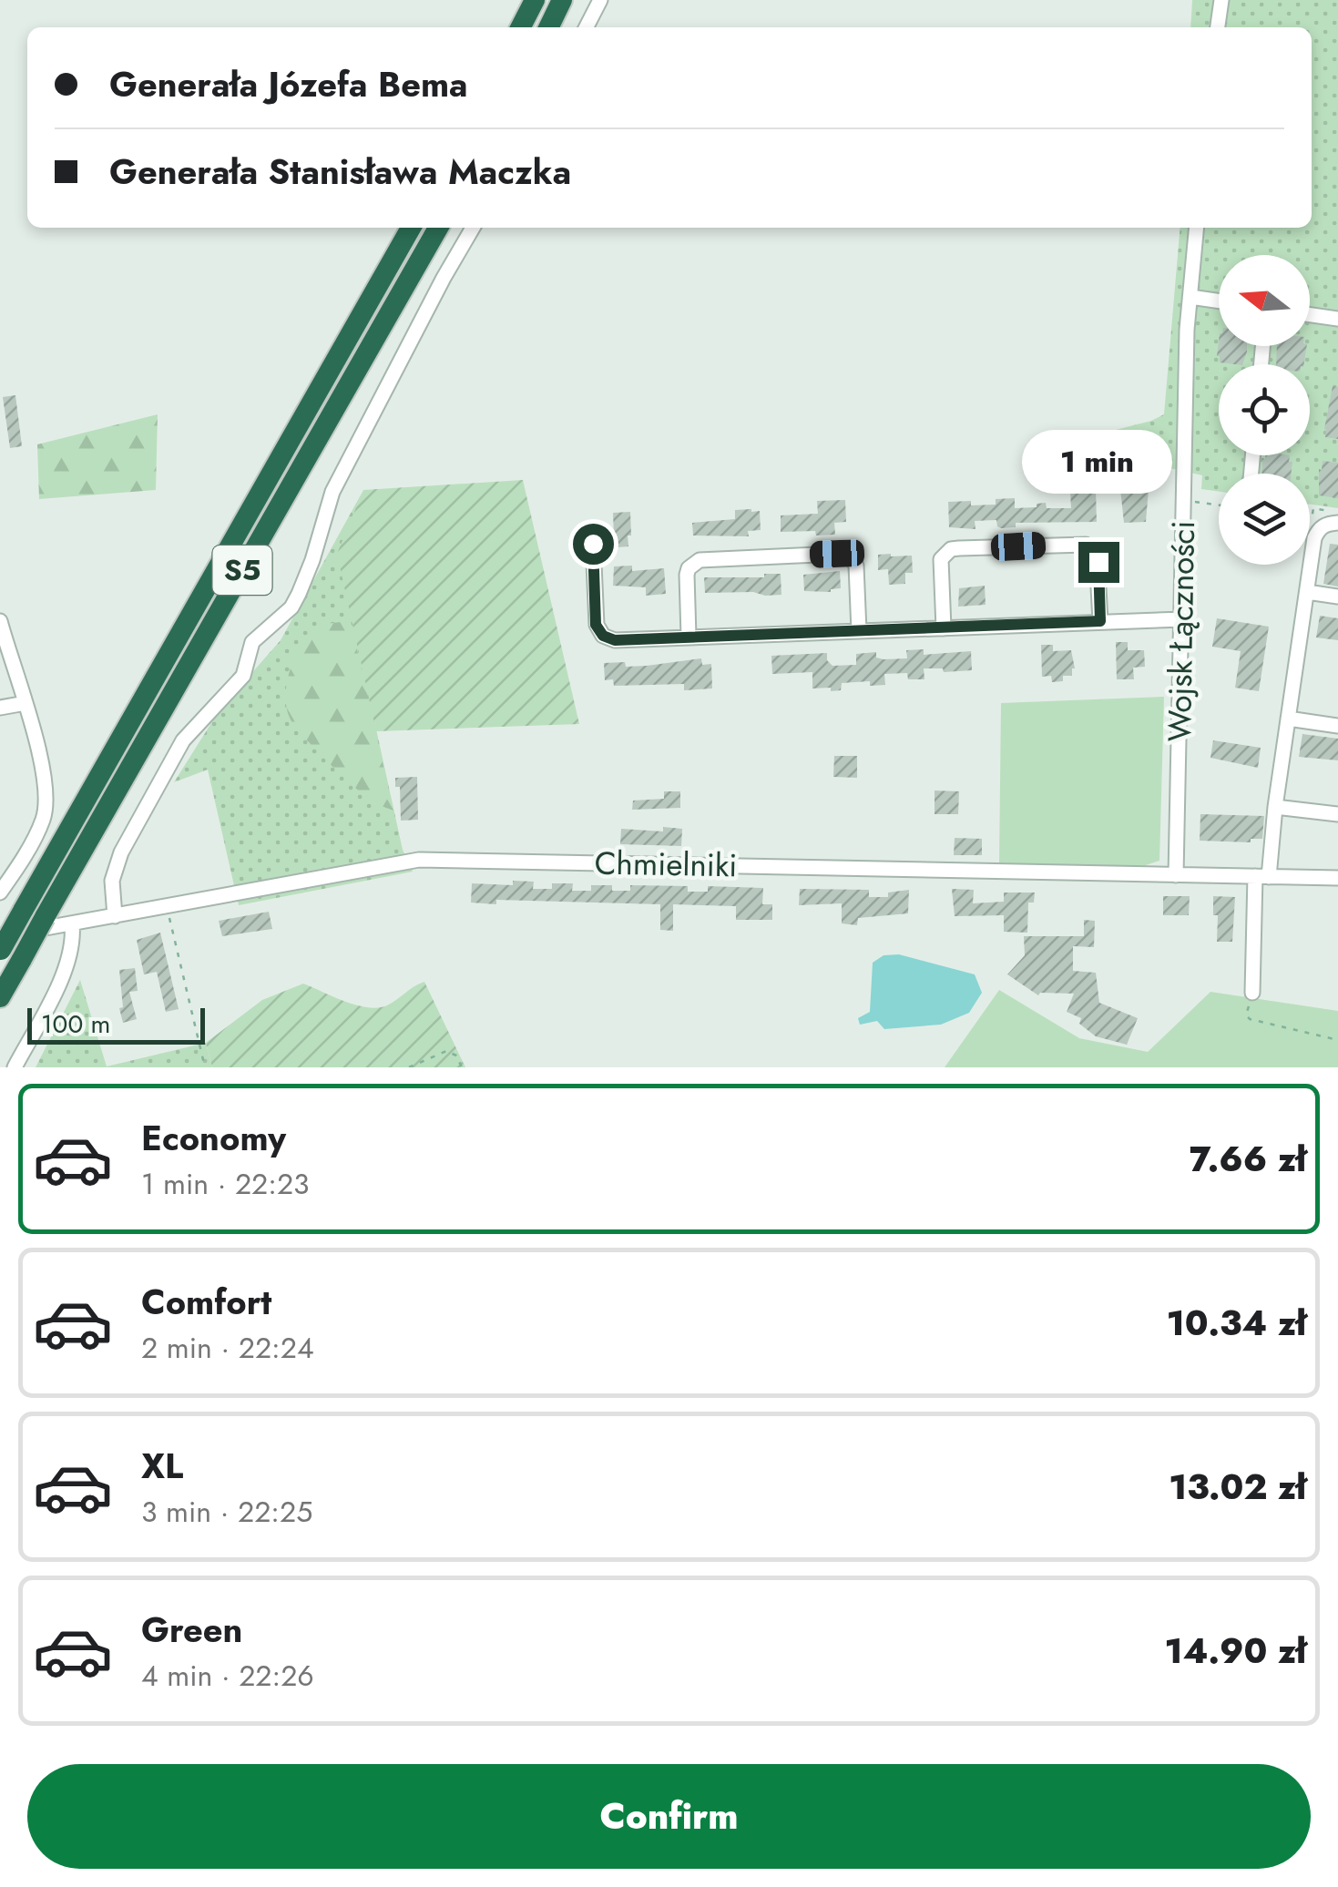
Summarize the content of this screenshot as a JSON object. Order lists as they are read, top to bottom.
{
  "streets": {
    "highway": ["S5"],
    "street": ["Wojsk Łączności", "Chmielniki"]
  },
  "crossings": [
    ["Wojsk Łączności", "Chmielniki"]
  ],
  "scale_bar": "100 m",
  "north": "left",
  "page": {
    "banner": ["Generała Józefa Bema", "Generała Stanisława Maczka"],
    "bubble": "1 min",
    "scale": "100 m",
    "list": [
      {
        "name": "Economy",
        "note": "1 min · 22:23",
        "value": "7.66 zł"
      },
      {
        "name": "Comfort",
        "note": "2 min · 22:24",
        "value": "10.34 zł"
      },
      {
        "name": "XL",
        "note": "3 min · 22:25",
        "value": "13.02 zł"
      },
      {
        "name": "Green",
        "note": "4 min · 22:26",
        "value": "14.90 zł"
      }
    ],
    "buttons": "Confirm"
  }
}
